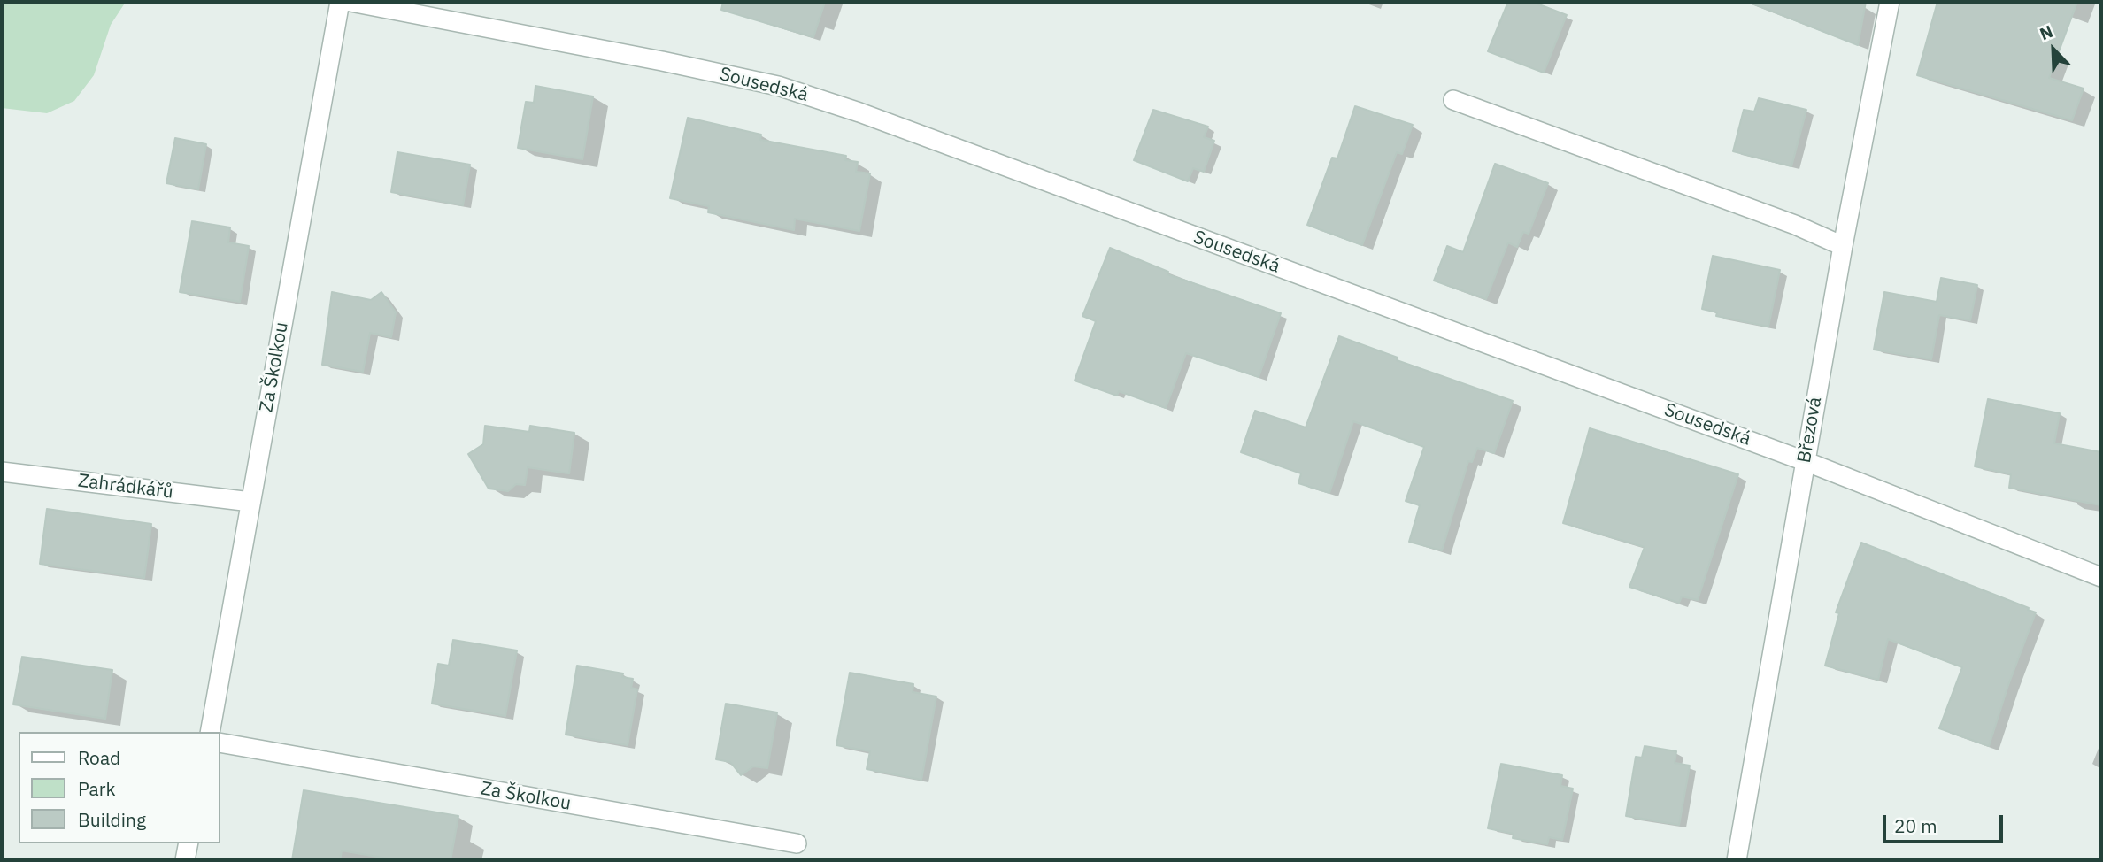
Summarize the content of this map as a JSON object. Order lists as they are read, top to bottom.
{
  "streets": {
    "street": [
      "Sousedská",
      "Za Školkou",
      "Březová",
      "Zahrádkářů"
    ]
  },
  "crossings": [
    ["Sousedská", "Březová"],
    ["Za Školkou", "Zahrádkářů"]
  ],
  "legend": ["Road", "Park", "Building"],
  "scale_bar": "20 m",
  "north": "top left"
}
